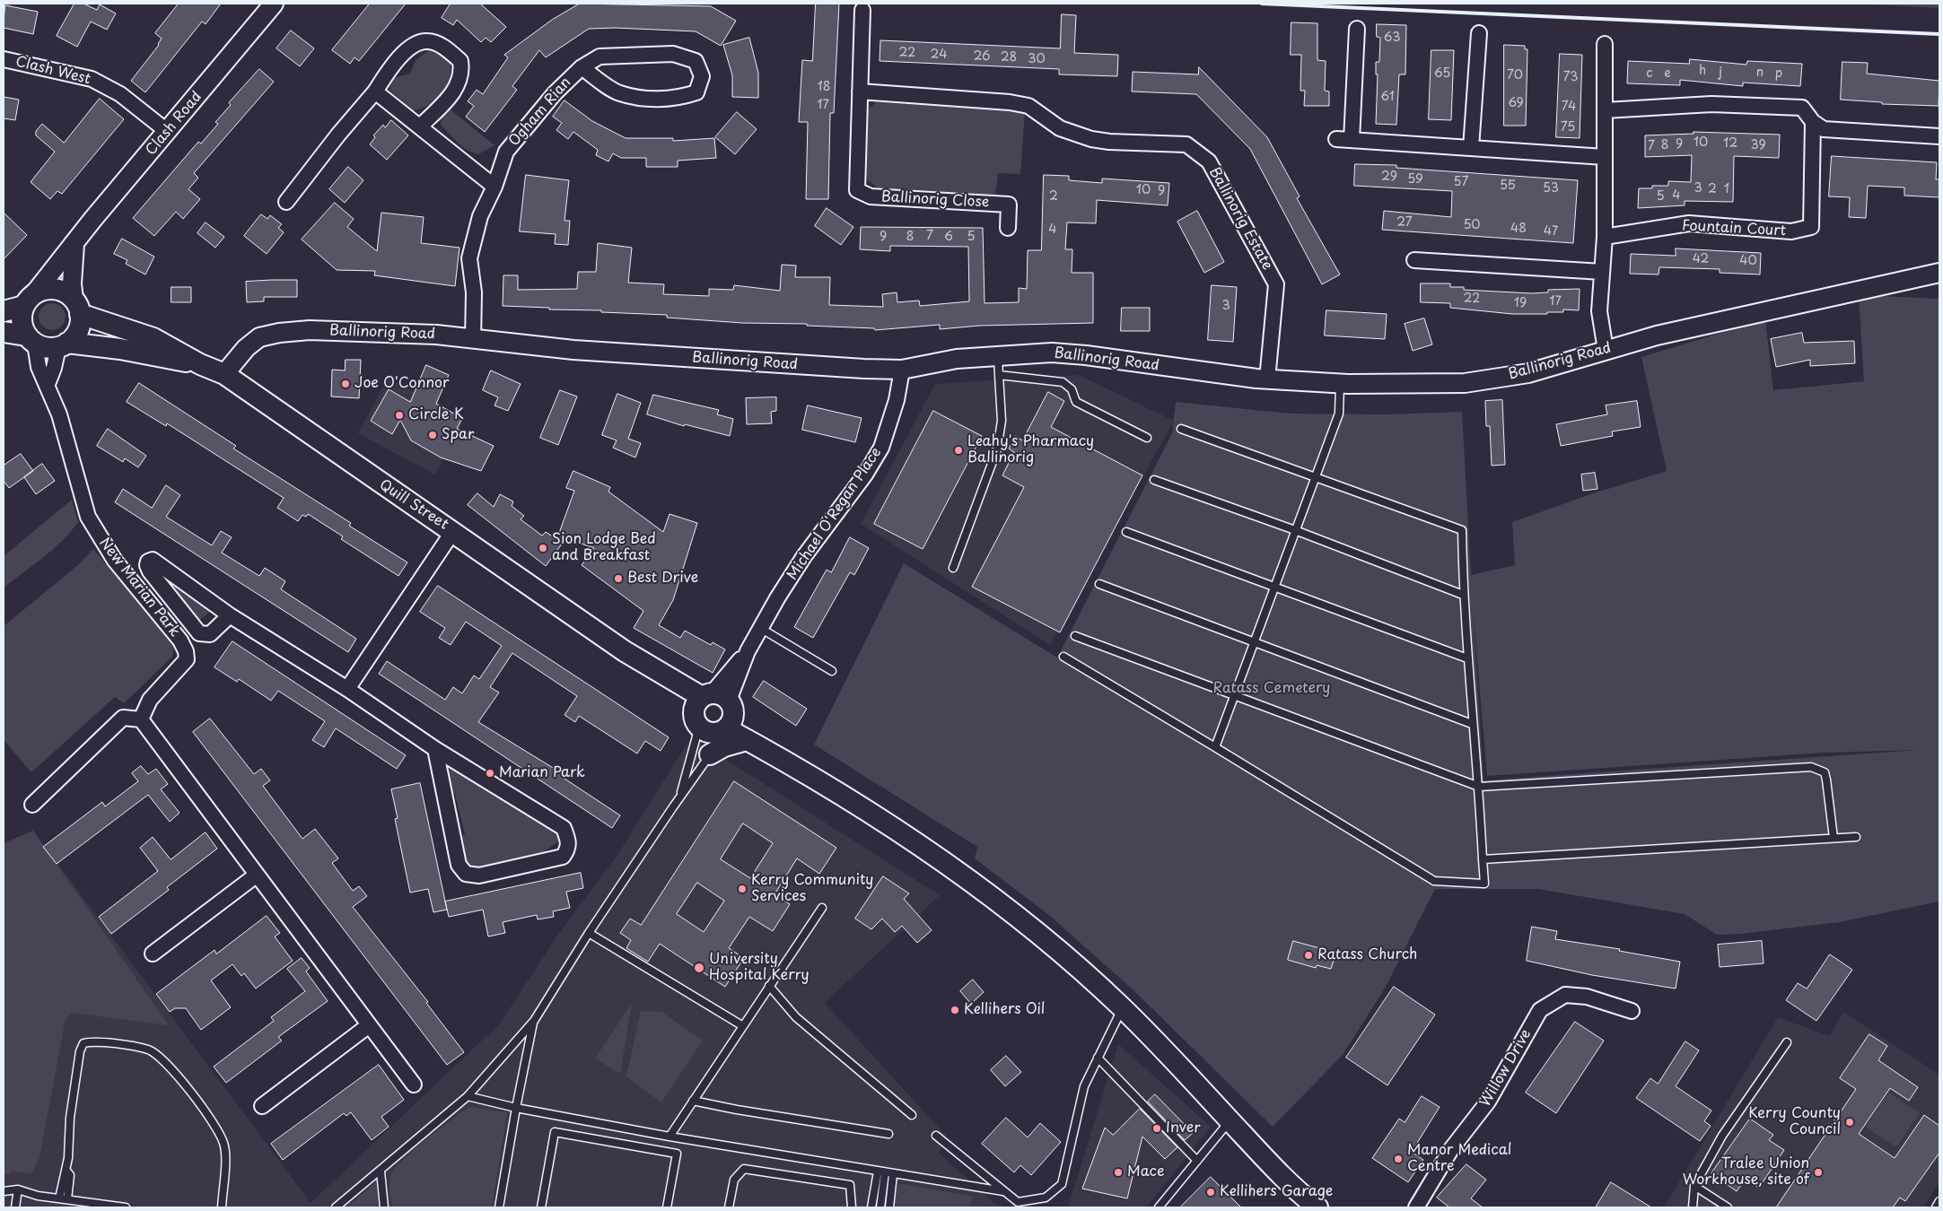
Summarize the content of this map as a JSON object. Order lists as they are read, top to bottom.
{
  "streets": {
    "main road": ["Quill Street"],
    "street": [
      "Clash West",
      "Ogham Rian",
      "Clash Road",
      "Ballinorig Close",
      "Ballinorig Estate",
      "Fountain Court",
      "Ballinorig Road",
      "Michael O'Regan Place",
      "New Marian Park",
      "Willow Drive"
    ]
  },
  "crossings": [
    ["Clash West", "Clash Road"],
    ["Ogham Rian", "Ballinorig Road"],
    ["Clash Road", "Quill Street"],
    ["Clash Road", "New Marian Park"],
    ["Ballinorig Close", "Ballinorig Estate"],
    ["Ballinorig Estate", "Ballinorig Road"],
    ["Ballinorig Road", "Quill Street"],
    ["Ballinorig Road", "Michael O'Regan Place"],
    ["Quill Street", "Michael O'Regan Place"],
    ["Quill Street", "New Marian Park"]
  ],
  "parks": ["Ratass Cemetery"],
  "places": [
    "Joe O'Connor",
    "Circle K",
    "Spar",
    "Leahy's Pharmacy Ballinorig",
    "Sion Lodge Bed and Breakfast",
    "Best Drive",
    "Marian Park",
    "Kerry Community Services",
    "Ratass Church",
    "University Hospital Kerry",
    "Kellihers Oil",
    "Kerry County Council",
    "Inver",
    "Manor Medical Centre",
    "Mace",
    "Tralee Union Workhouse, site of",
    "Kellihers Garage"
  ],
  "house_numbers": [
    "63",
    "22",
    "24",
    "26",
    "28",
    "30",
    "h",
    "j",
    "n",
    "65",
    "c",
    "e",
    "p",
    "70",
    "73",
    "18",
    "61",
    "69",
    "17",
    "74",
    "75",
    "10",
    "12",
    "9",
    "8",
    "39",
    "7",
    "29",
    "59",
    "57",
    "55",
    "53",
    "3",
    "2",
    "1",
    "10",
    "9",
    "4",
    "2",
    "5",
    "27",
    "50",
    "48",
    "4",
    "47",
    "7",
    "9",
    "8",
    "6",
    "5",
    "42",
    "40",
    "22",
    "17",
    "19",
    "3"
  ]
}
